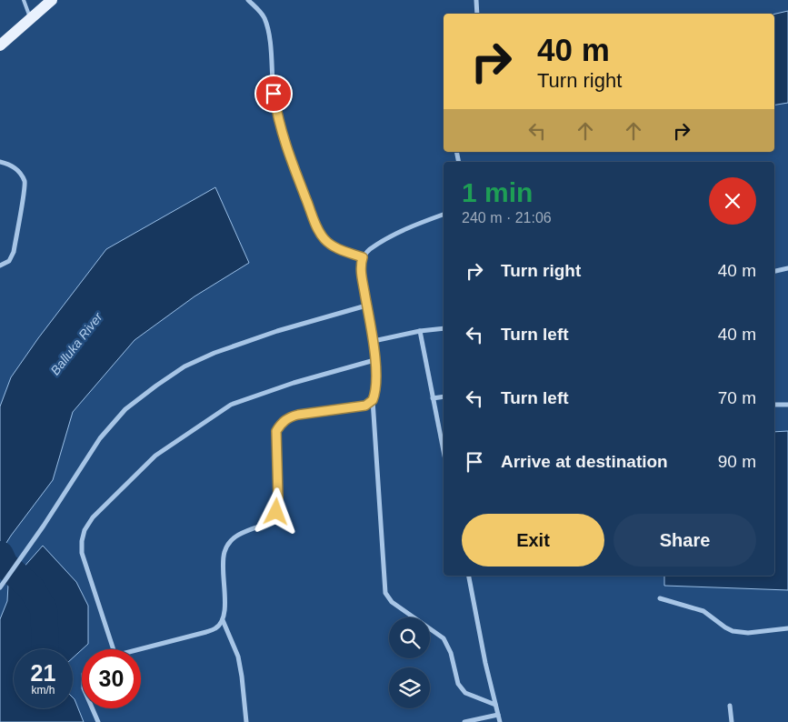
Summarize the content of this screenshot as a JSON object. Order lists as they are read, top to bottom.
{
  "water": ["Balluka River"],
  "page": {
    "turn": ["40 m", "Turn right"],
    "heading": ["1 min", "240 m · 21:06"],
    "list": [
      {
        "name": "Turn right",
        "value": "40 m"
      },
      {
        "name": "Turn left",
        "value": "40 m"
      },
      {
        "name": "Turn left",
        "value": "70 m"
      },
      {
        "name": "Arrive at destination",
        "value": "90 m"
      }
    ],
    "buttons": ["Exit", "Share"],
    "speed": "21 km/h",
    "limit": "30"
  }
}
